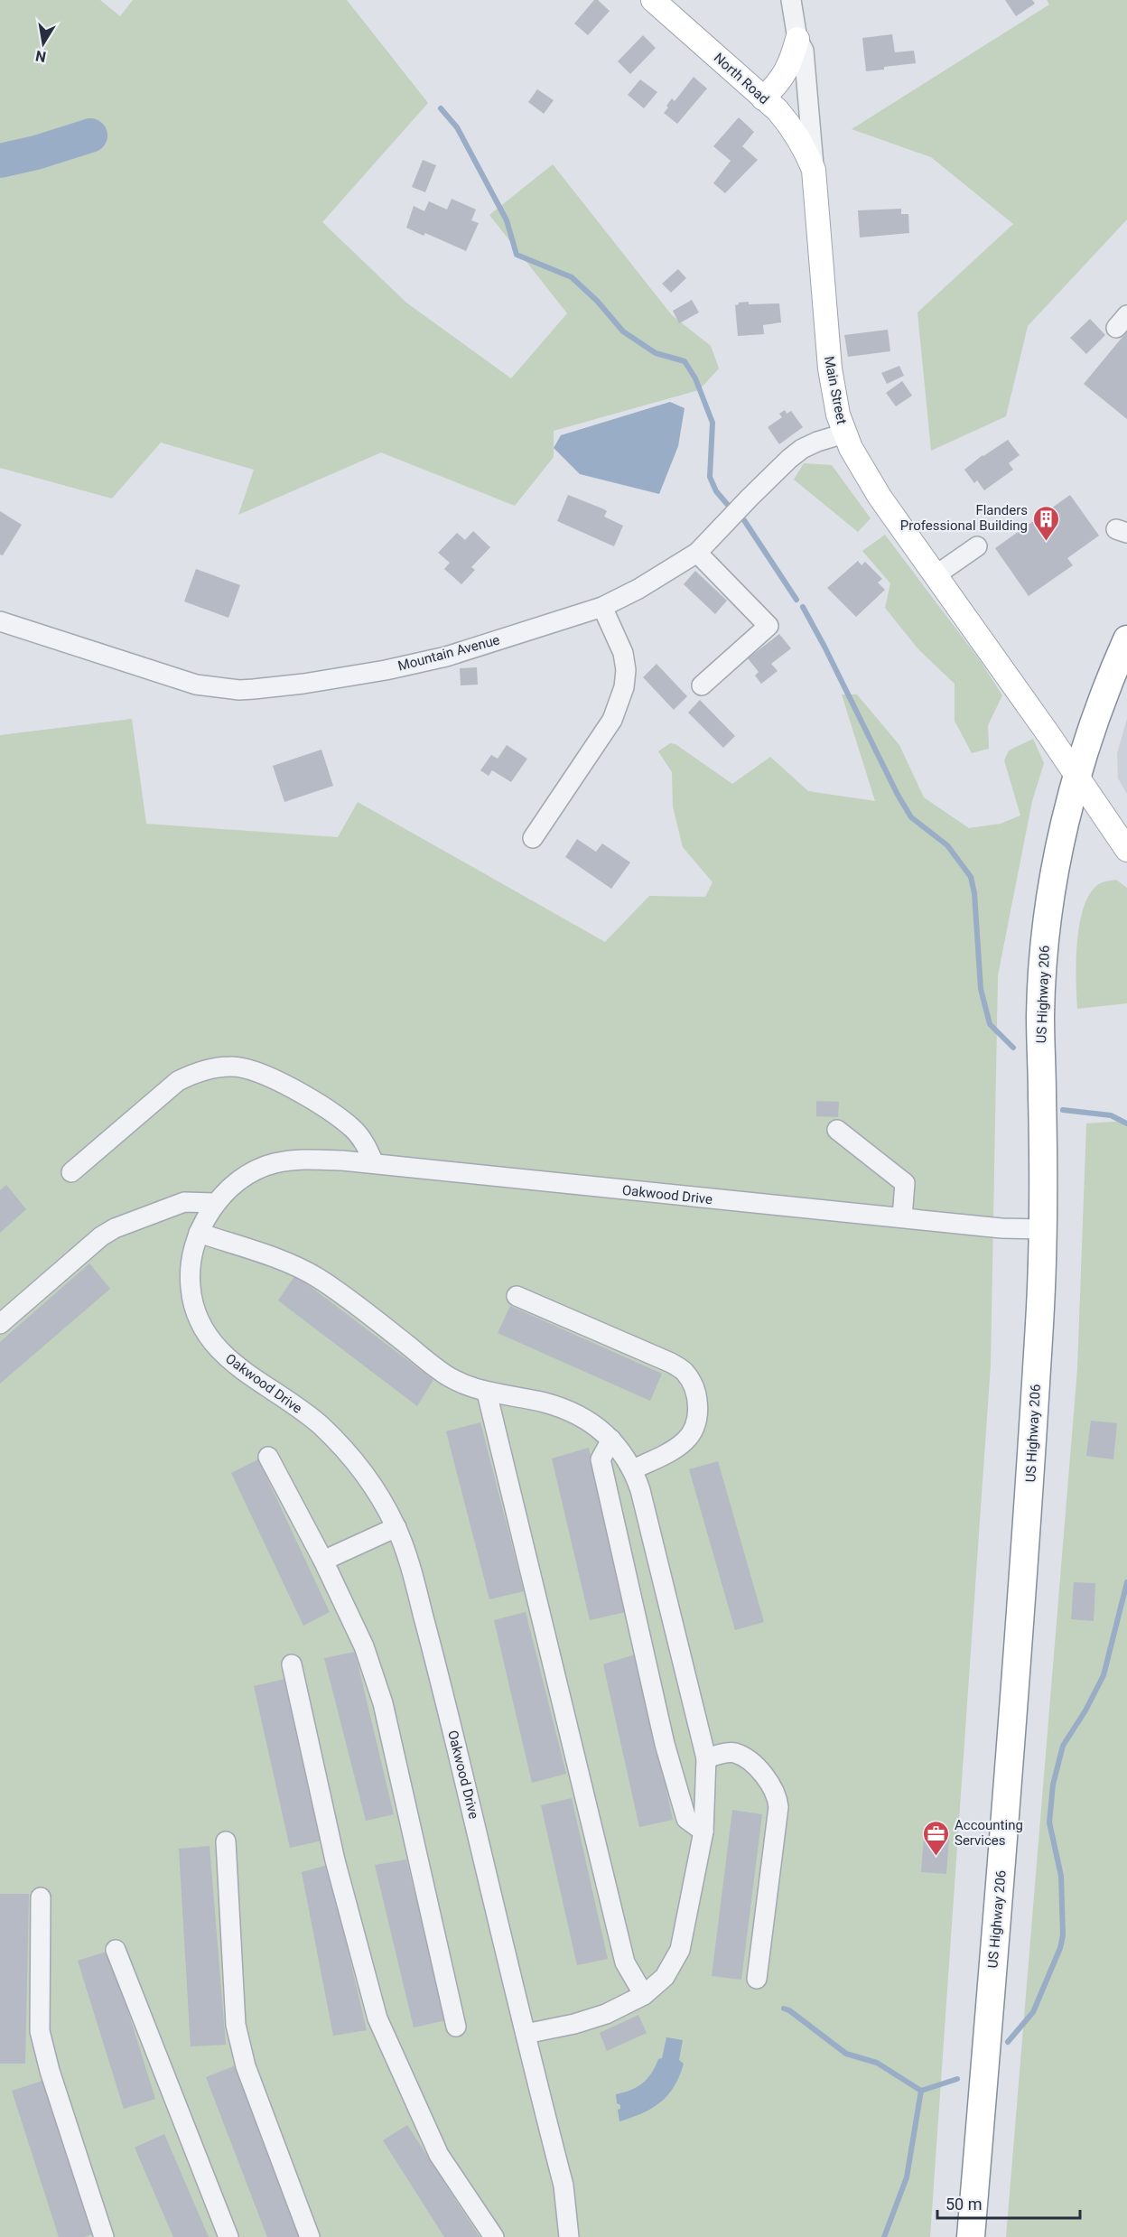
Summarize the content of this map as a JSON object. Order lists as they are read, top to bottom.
{
  "streets": {
    "highway": ["US Highway 206"],
    "main road": ["North Road", "Main Street"],
    "street": ["Mountain Avenue", "Oakwood Drive"]
  },
  "crossings": [
    ["North Road", "Main Street"],
    ["Main Street", "Mountain Avenue"],
    ["Main Street", "US Highway 206"],
    ["US Highway 206", "Oakwood Drive"]
  ],
  "places": {
    "building": ["Flanders Professional Building"],
    "office": ["Accounting Services"]
  },
  "scale_bar": "50 m",
  "north": "bottom"
}
